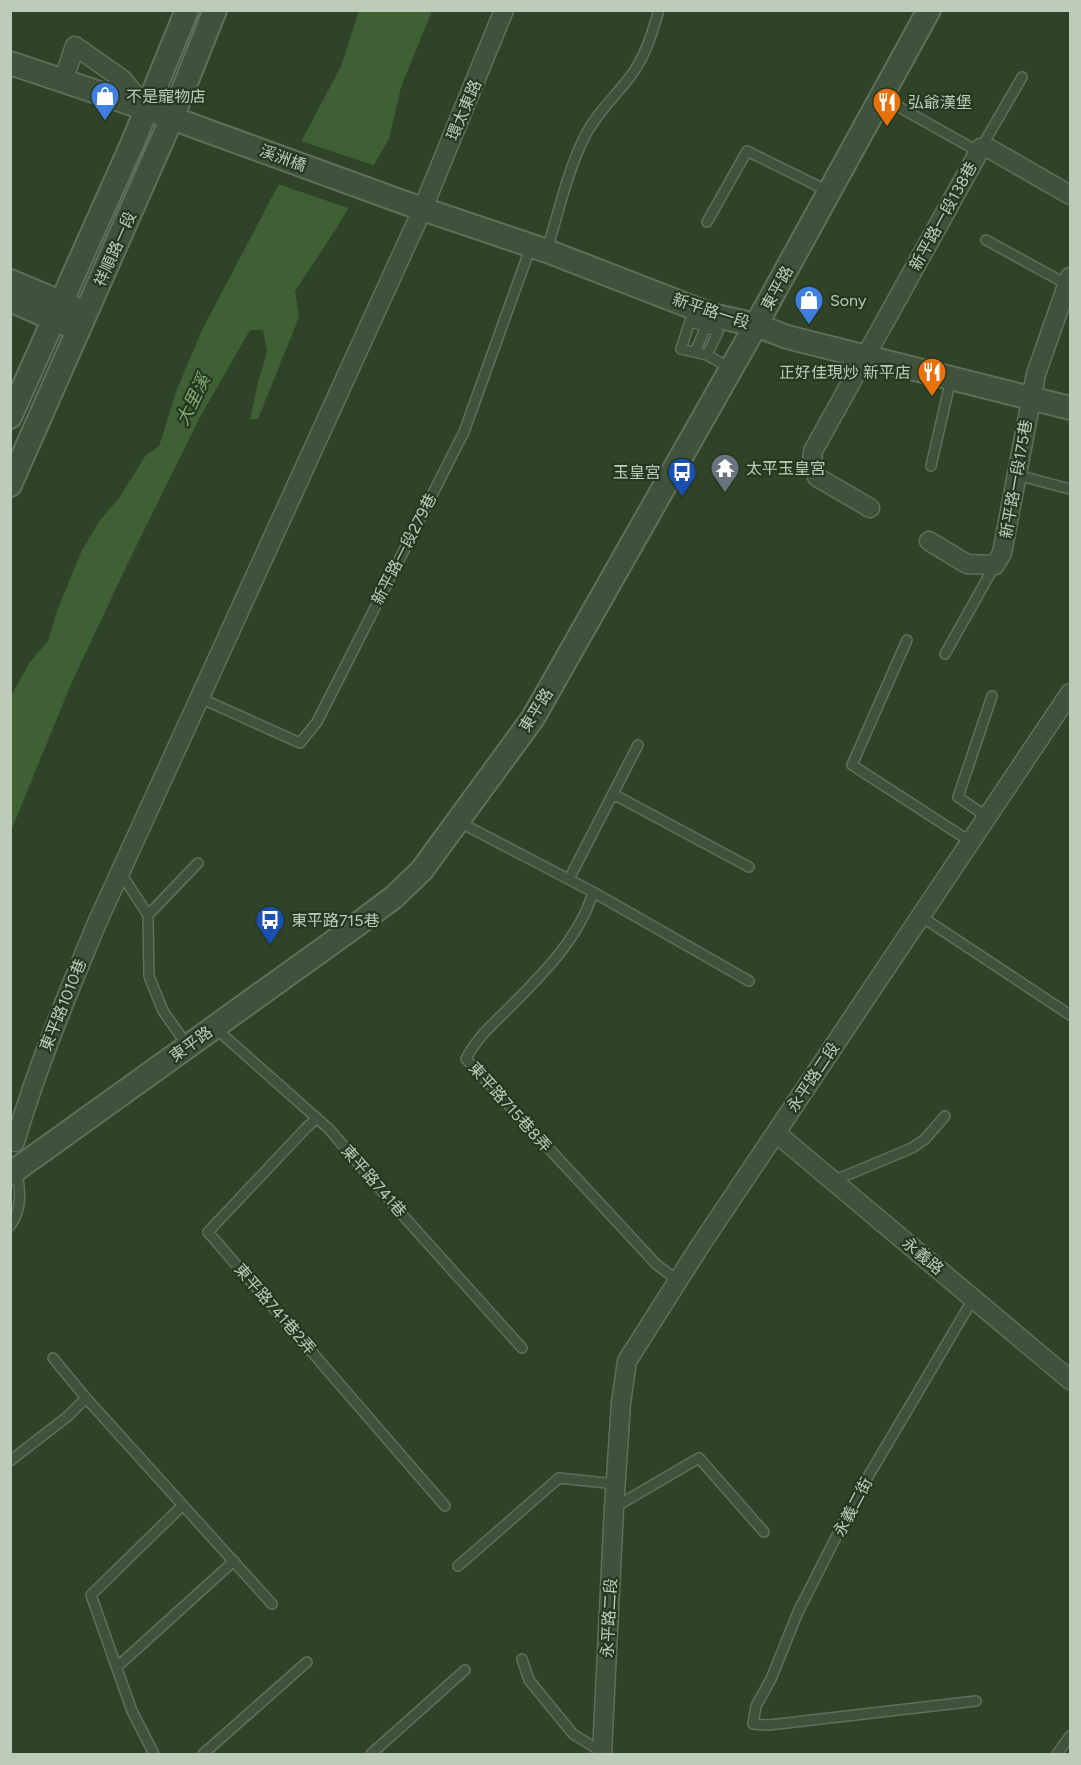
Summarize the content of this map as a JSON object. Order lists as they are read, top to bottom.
{
  "streets": {
    "street": [
      "環太東路",
      "溪洲橋",
      "新平路一段138巷",
      "祥順路一段",
      "東平路",
      "新平路一段",
      "新平路一段175巷",
      "東平路1010巷",
      "永平路二段",
      "永義路"
    ],
    "lane": [
      "新平路一段279巷",
      "東平路715巷8弄",
      "東平路741巷",
      "東平路741巷2弄",
      "永義二街"
    ]
  },
  "crossings": [
    ["環太東路", "新平路一段"],
    ["環太東路", "新平路一段279巷"],
    ["環太東路", "東平路1010巷"],
    ["溪洲橋", "祥順路一段"],
    ["溪洲橋", "新平路一段"],
    ["新平路一段138巷", "新平路一段"],
    ["東平路", "新平路一段"],
    ["東平路", "東平路741巷"],
    ["新平路一段", "新平路一段175巷"],
    ["新平路一段", "新平路一段279巷"],
    ["新平路一段279巷", "東平路1010巷"],
    ["永平路二段", "東平路715巷8弄"],
    ["永平路二段", "永義路"],
    ["東平路741巷", "東平路741巷2弄"],
    ["永義路", "永義二街"]
  ],
  "water": ["大里溪"],
  "places": {
    "shop": ["不是寵物店", "Sony"],
    "restaurant": ["弘爺漢堡", "正好佳現炒 新平店"],
    "temple": ["太平玉皇宮"],
    "bus stop": ["玉皇宮", "東平路715巷"]
  }
}
